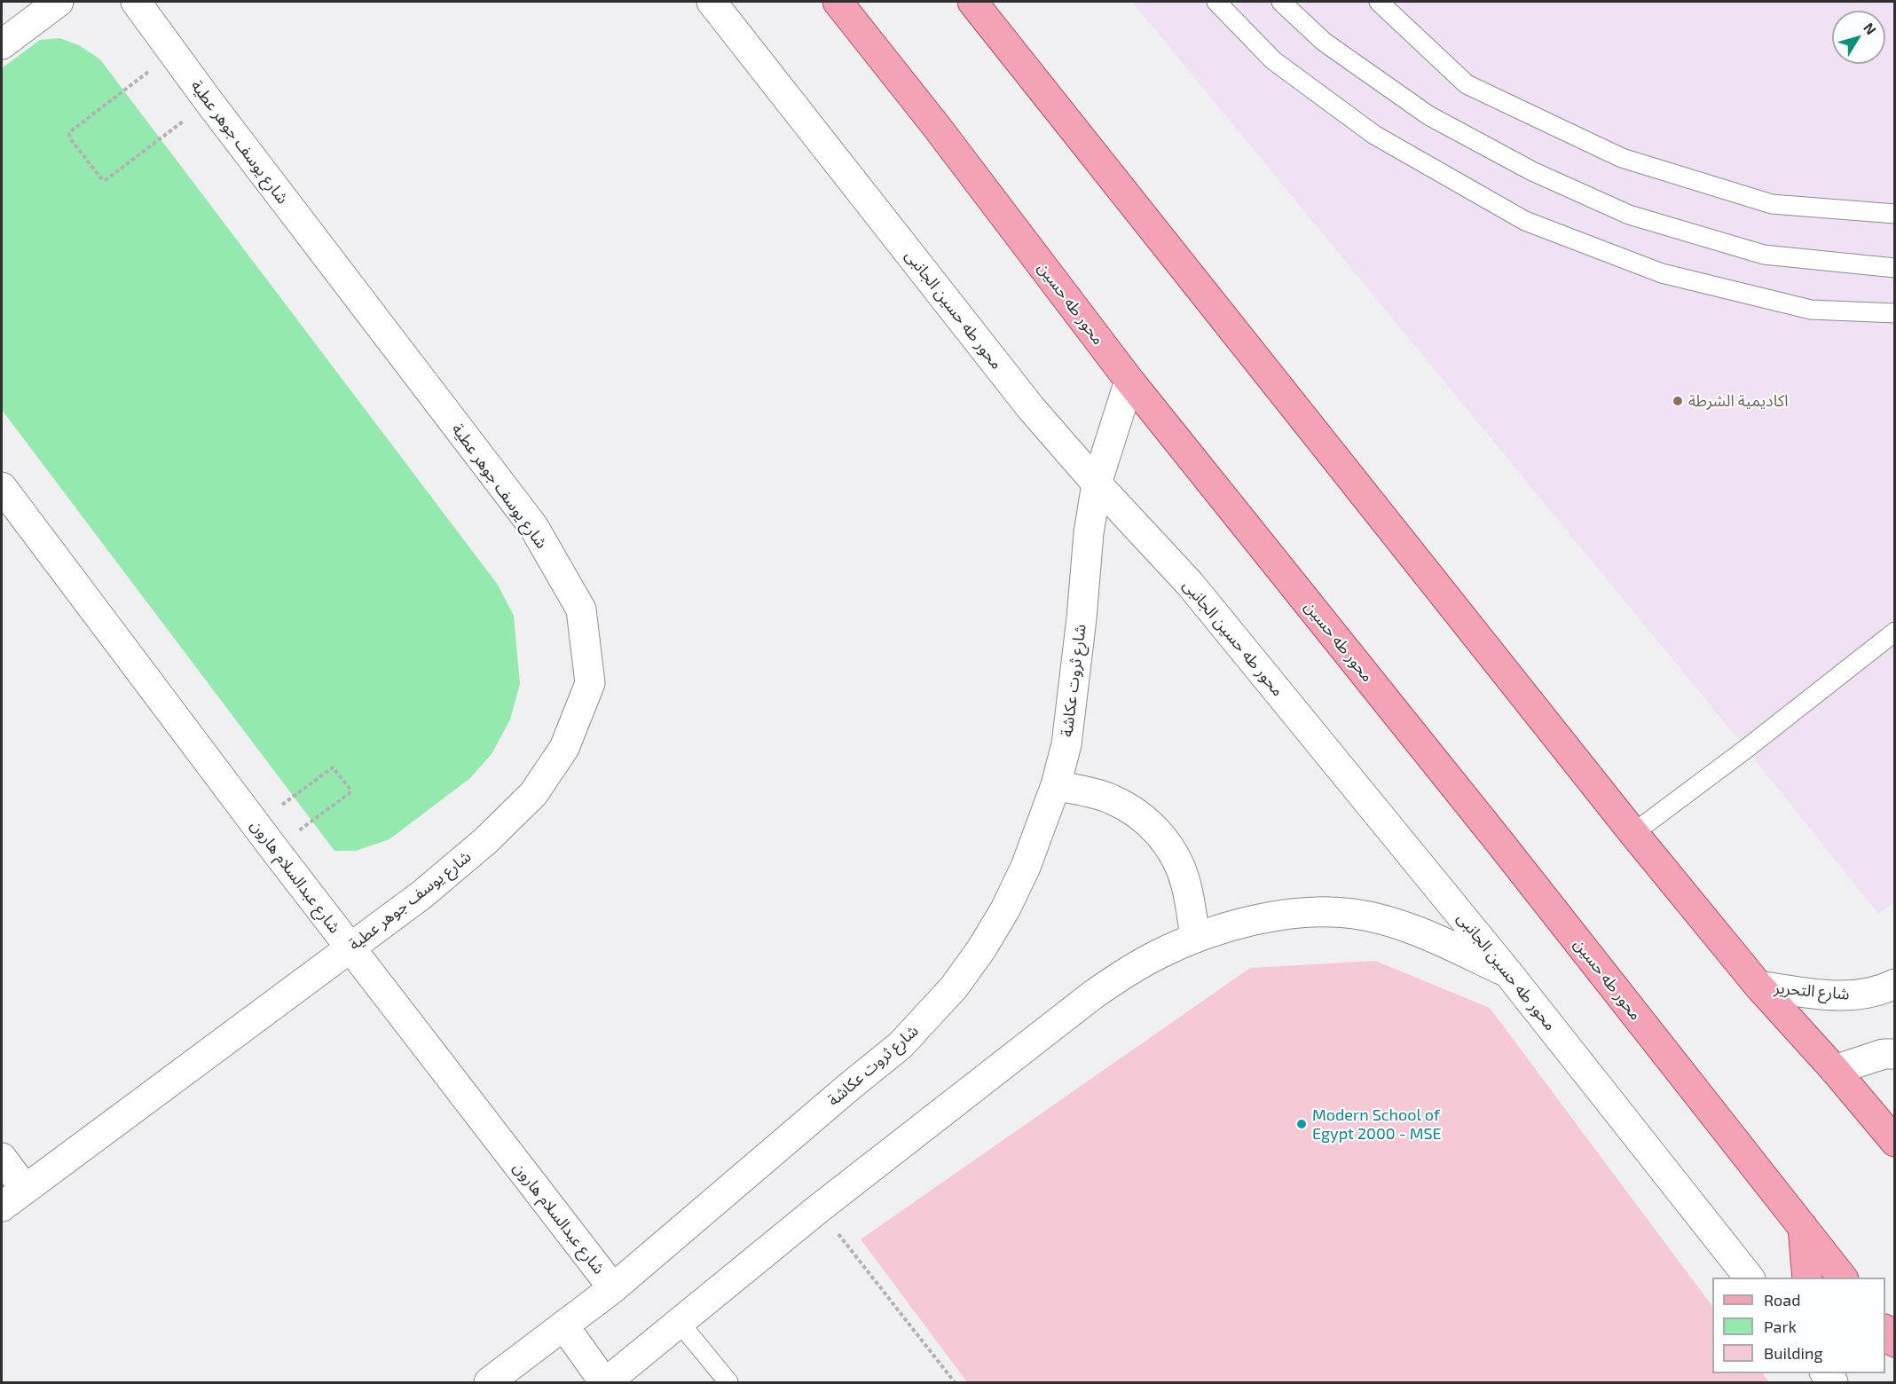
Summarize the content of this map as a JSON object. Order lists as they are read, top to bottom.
{
  "streets": {
    "main road": ["محور طه حسين"],
    "street": [
      "شارع يوسف جوهر عطية",
      "محور طه حسين الجانبى",
      "شارع ثروت عكاشة",
      "شارع عبدالسلام هارون",
      "شارع التحرير"
    ]
  },
  "crossings": [
    ["شارع يوسف جوهر عطية", "شارع عبدالسلام هارون"],
    ["محور طه حسين", "شارع ثروت عكاشة"],
    ["محور طه حسين الجانبى", "شارع ثروت عكاشة"],
    ["شارع ثروت عكاشة", "شارع عبدالسلام هارون"]
  ],
  "places": ["اكاديمية الشرطة", "Modern School of Egypt 2000 - MSE"],
  "legend": ["Road", "Park", "Building"],
  "north": "top right"
}
